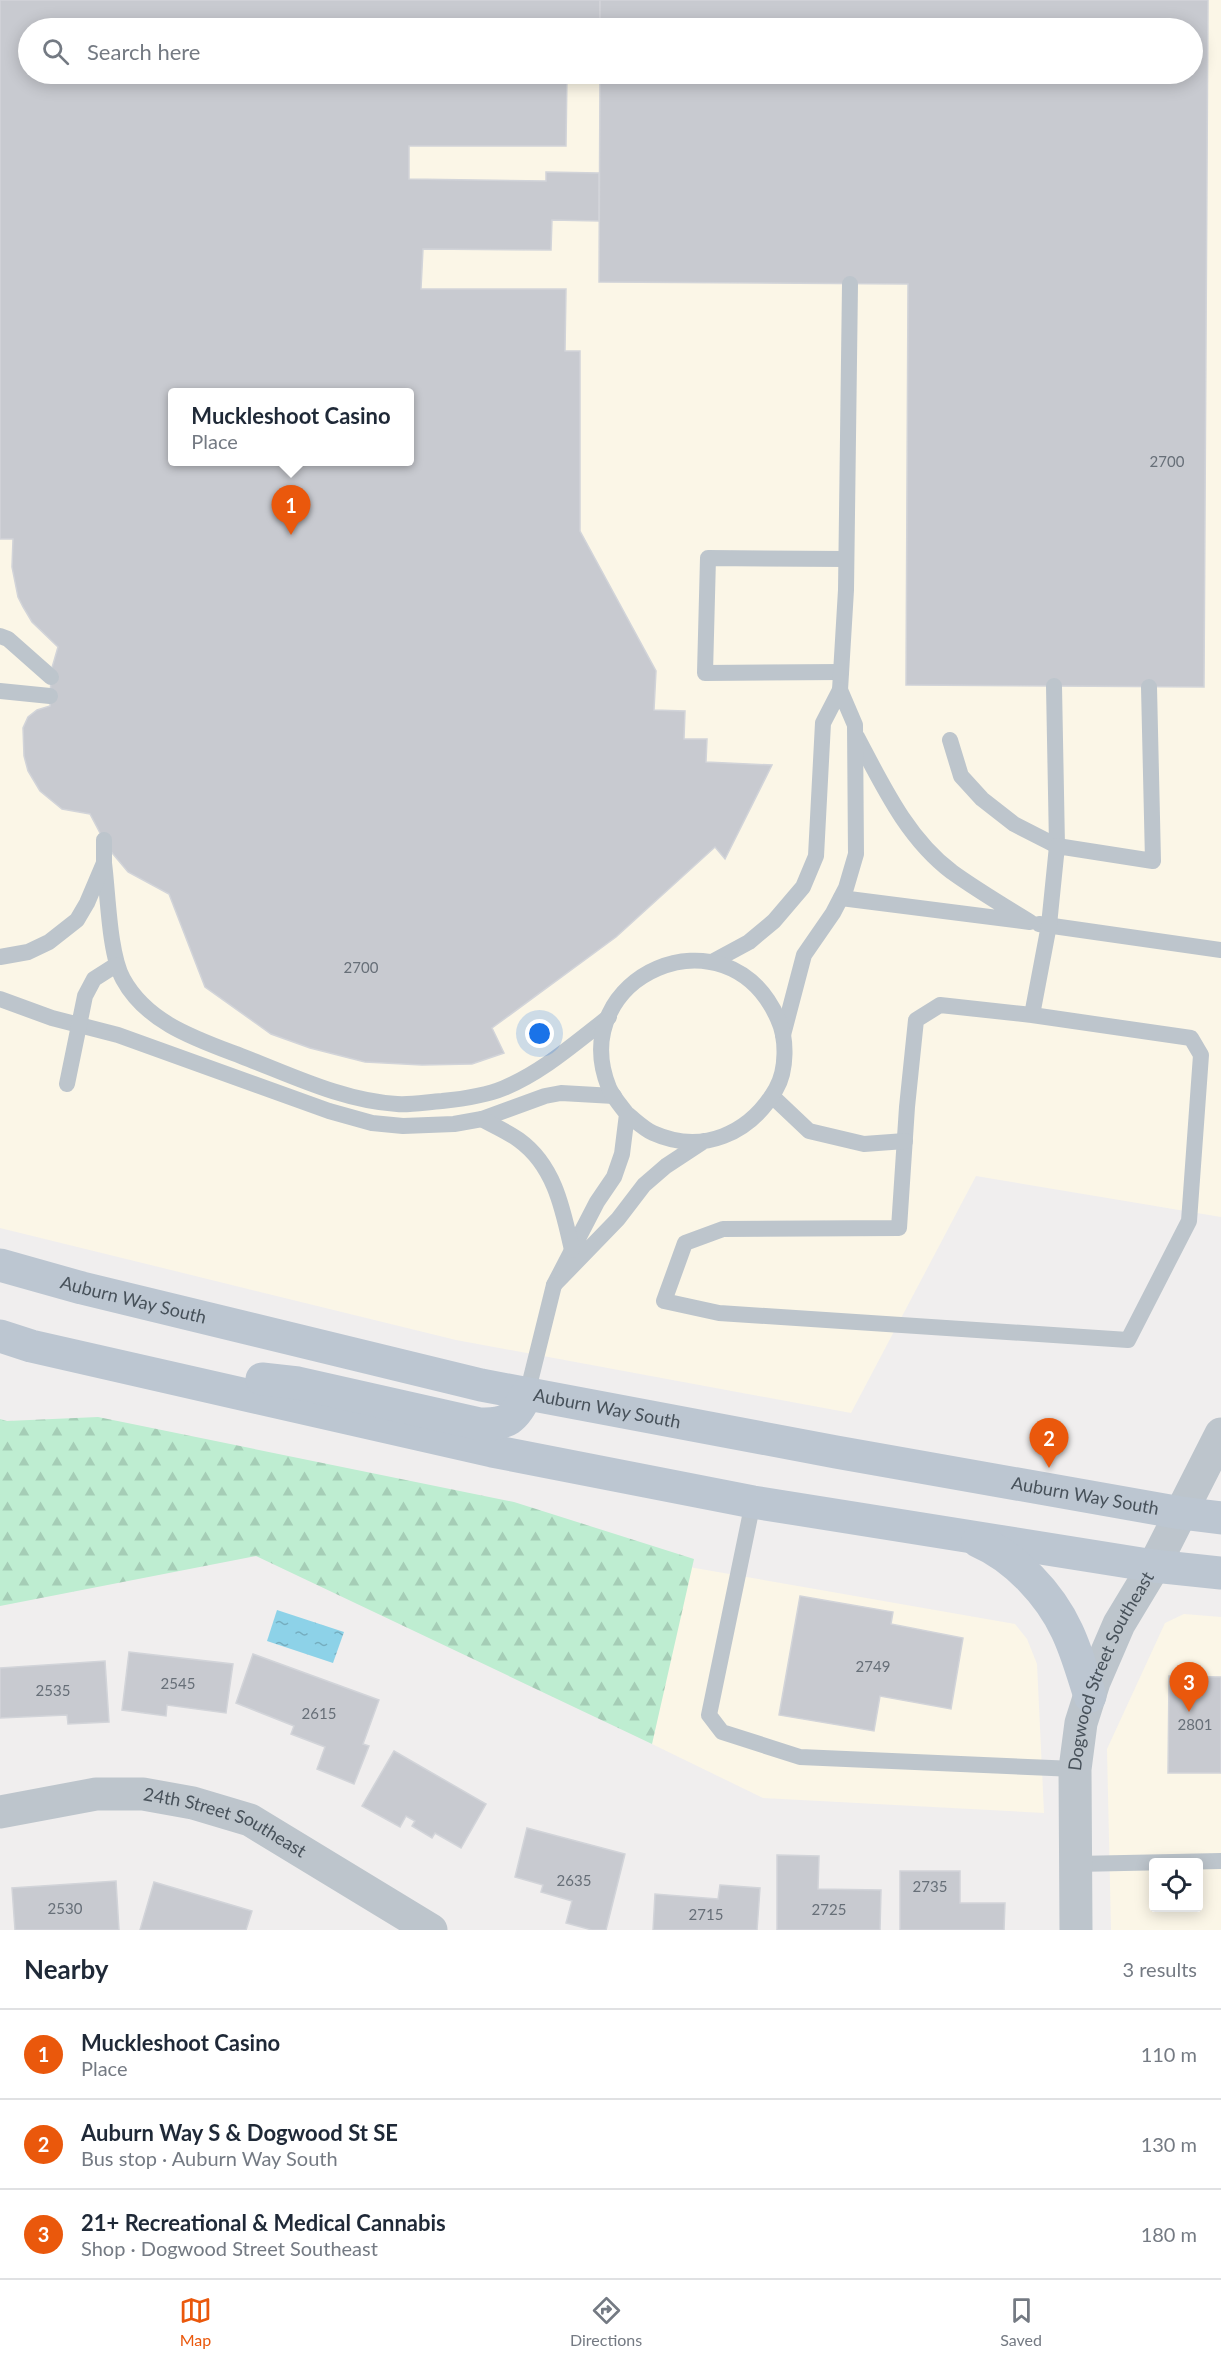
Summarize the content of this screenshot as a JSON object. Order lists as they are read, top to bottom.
{
  "streets": {
    "main road": ["Auburn Way South"],
    "street": ["Dogwood Street Southeast", "24th Street Southeast"]
  },
  "crossings": [
    ["Auburn Way South", "Dogwood Street Southeast"]
  ],
  "house_numbers": [
    "2700",
    "2700",
    "2749",
    "2545",
    "2535",
    "2615",
    "2801",
    "2635",
    "2735",
    "2530",
    "2725",
    "2715"
  ],
  "page": {
    "search": "Search here",
    "popup": ["Muckleshoot Casino", "Place"],
    "pins": ["1", "2", "3"],
    "heading": ["Nearby", "3 results"],
    "list": [
      {
        "mark": "1",
        "name": "Muckleshoot Casino",
        "note": "Place",
        "value": "110 m"
      },
      {
        "mark": "2",
        "name": "Auburn Way S & Dogwood St SE",
        "note": "Bus stop · Auburn Way South",
        "value": "130 m"
      },
      {
        "mark": "3",
        "name": "21+ Recreational & Medical Cannabis",
        "note": "Shop · Dogwood Street Southeast",
        "value": "180 m"
      }
    ],
    "nav": ["Map", "Directions", "Saved"]
  }
}
